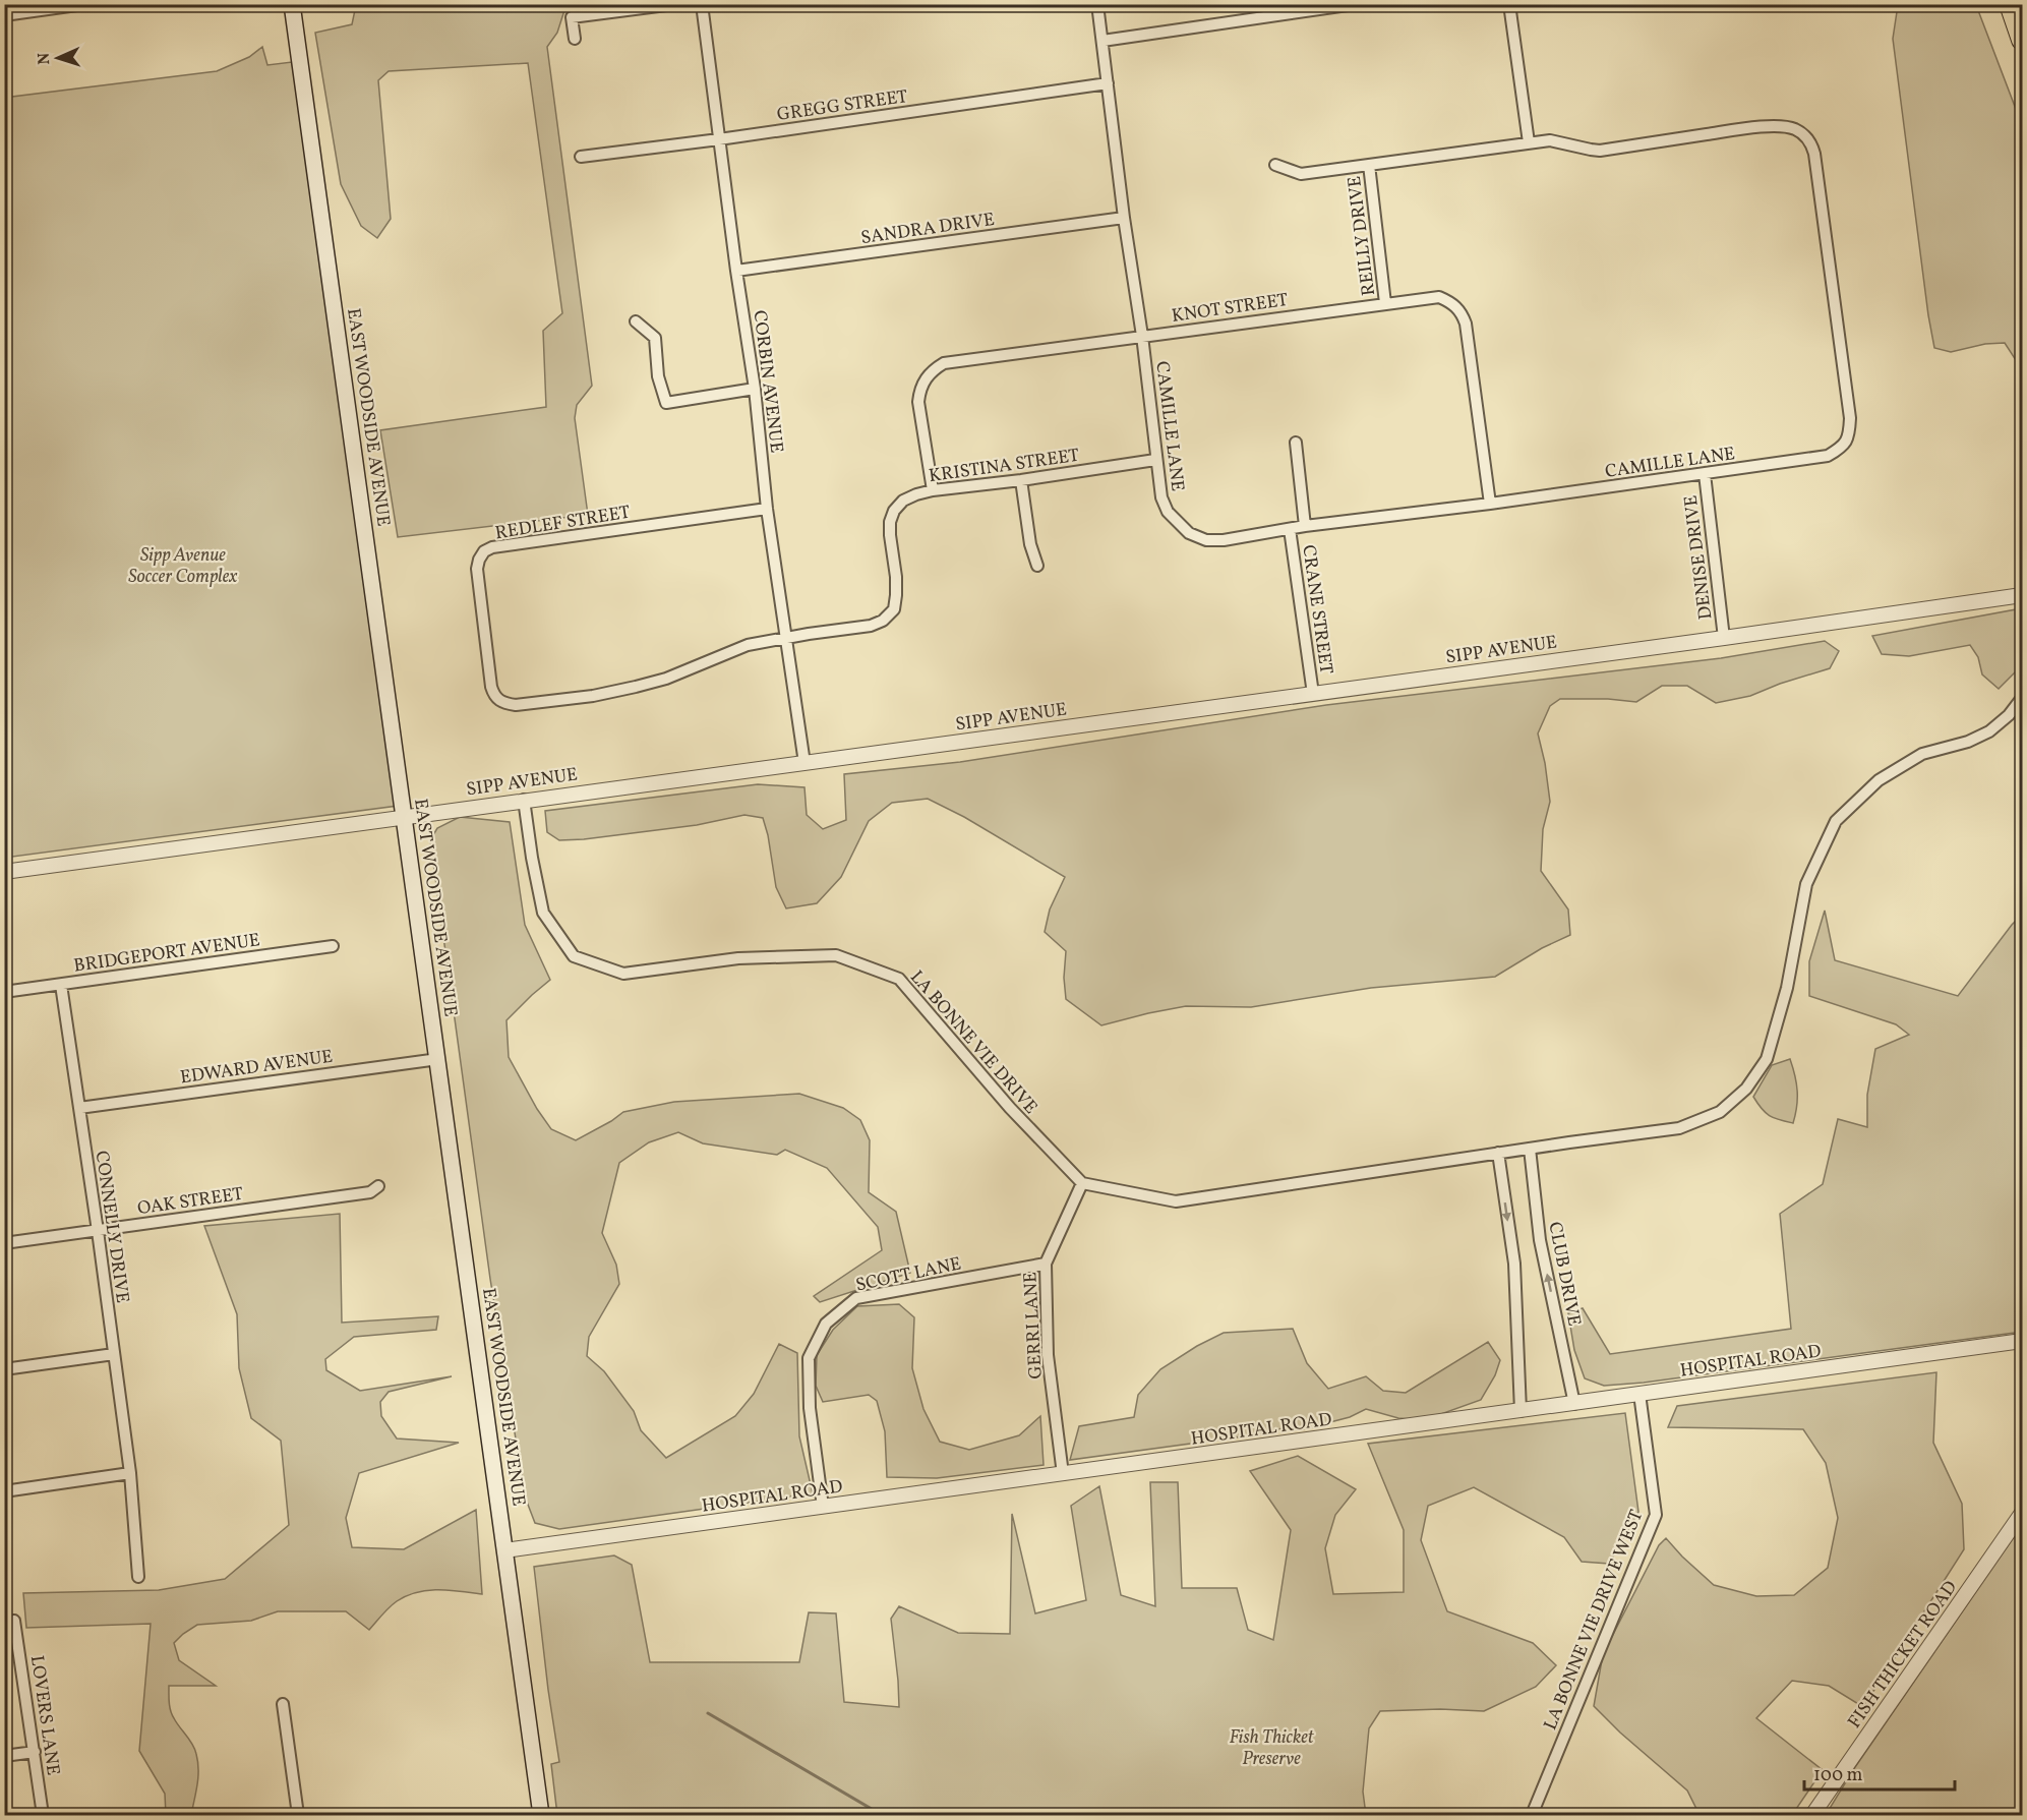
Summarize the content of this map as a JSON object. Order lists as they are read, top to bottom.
{
  "streets": {
    "main road": ["EAST WOODSIDE AVENUE"],
    "street": [
      "GREGG STREET",
      "SANDRA DRIVE",
      "REILLY DRIVE",
      "KNOT STREET",
      "CORBIN AVENUE",
      "CAMILLE LANE",
      "KRISTINA STREET",
      "REDLEF STREET",
      "DENISE DRIVE",
      "CRANE STREET",
      "SIPP AVENUE",
      "BRIDGEPORT AVENUE",
      "LA BONNE VIE DRIVE",
      "EDWARD AVENUE",
      "OAK STREET",
      "CONNELLY DRIVE",
      "SCOTT LANE",
      "CLUB DRIVE",
      "GERRI LANE",
      "HOSPITAL ROAD",
      "LA BONNE VIE DRIVE WEST",
      "FISH THICKET ROAD",
      "LOVERS LANE"
    ]
  },
  "crossings": [
    ["GREGG STREET", "CORBIN AVENUE"],
    ["GREGG STREET", "CAMILLE LANE"],
    ["SANDRA DRIVE", "CORBIN AVENUE"],
    ["SANDRA DRIVE", "CAMILLE LANE"],
    ["REILLY DRIVE", "KNOT STREET"],
    ["REILLY DRIVE", "CAMILLE LANE"],
    ["KNOT STREET", "CAMILLE LANE"],
    ["KNOT STREET", "KRISTINA STREET"],
    ["CORBIN AVENUE", "KRISTINA STREET"],
    ["CORBIN AVENUE", "REDLEF STREET"],
    ["CORBIN AVENUE", "SIPP AVENUE"],
    ["EAST WOODSIDE AVENUE", "SIPP AVENUE"],
    ["EAST WOODSIDE AVENUE", "EDWARD AVENUE"],
    ["EAST WOODSIDE AVENUE", "HOSPITAL ROAD"],
    ["CAMILLE LANE", "KRISTINA STREET"],
    ["CAMILLE LANE", "DENISE DRIVE"],
    ["CAMILLE LANE", "CRANE STREET"],
    ["KRISTINA STREET", "REDLEF STREET"],
    ["DENISE DRIVE", "SIPP AVENUE"],
    ["CRANE STREET", "SIPP AVENUE"],
    ["SIPP AVENUE", "LA BONNE VIE DRIVE"],
    ["BRIDGEPORT AVENUE", "CONNELLY DRIVE"],
    ["LA BONNE VIE DRIVE", "GERRI LANE"],
    ["EDWARD AVENUE", "CONNELLY DRIVE"],
    ["OAK STREET", "CONNELLY DRIVE"],
    ["SCOTT LANE", "GERRI LANE"],
    ["SCOTT LANE", "HOSPITAL ROAD"],
    ["CLUB DRIVE", "HOSPITAL ROAD"],
    ["GERRI LANE", "HOSPITAL ROAD"],
    ["HOSPITAL ROAD", "LA BONNE VIE DRIVE WEST"]
  ],
  "parks": ["Sipp Avenue Soccer Complex", "Fish Thicket Preserve"],
  "scale_bar": "100 m",
  "north": "left"
}
